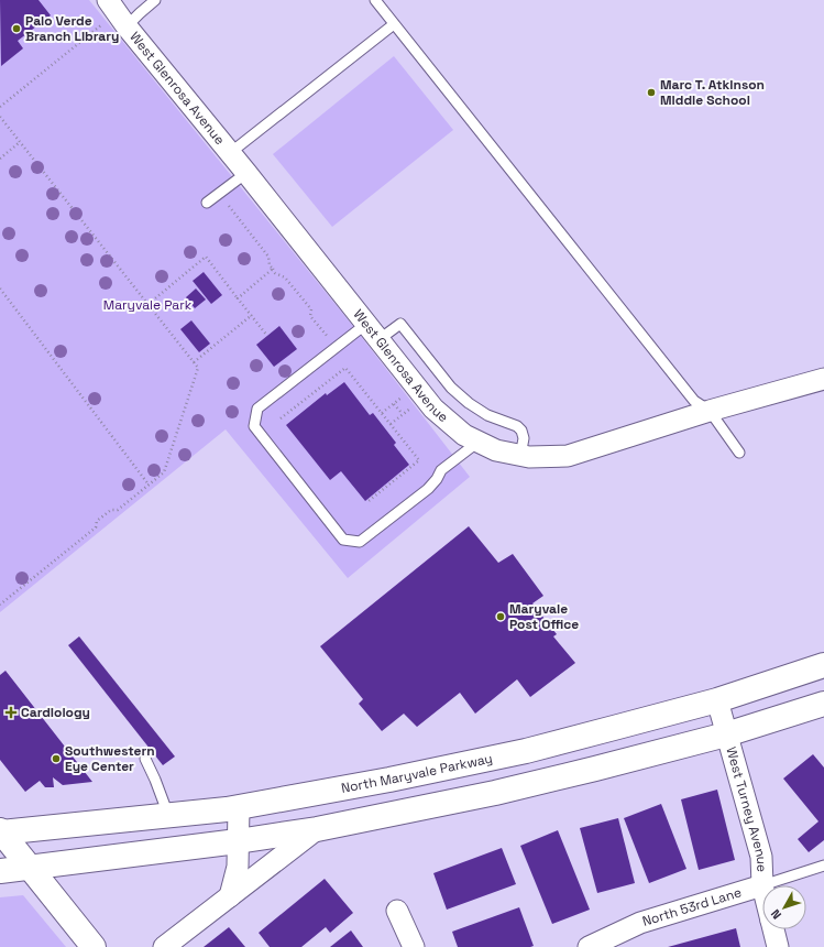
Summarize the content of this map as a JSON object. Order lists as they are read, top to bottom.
{
  "streets": {
    "street": [
      "West Glenrosa Avenue",
      "North Maryvale Parkway",
      "West Turney Avenue",
      "North 53rd Lane"
    ]
  },
  "crossings": [
    ["North Maryvale Parkway", "West Turney Avenue"],
    ["West Turney Avenue", "North 53rd Lane"]
  ],
  "parks": ["Maryvale Park"],
  "places": {
    "other": [
      "Palo Verde Branch Library",
      "Marc T. Atkinson Middle School",
      "Maryvale Post Office",
      "Southwestern Eye Center"
    ],
    "health": ["Cardiology"]
  },
  "north": "bottom left"
}
